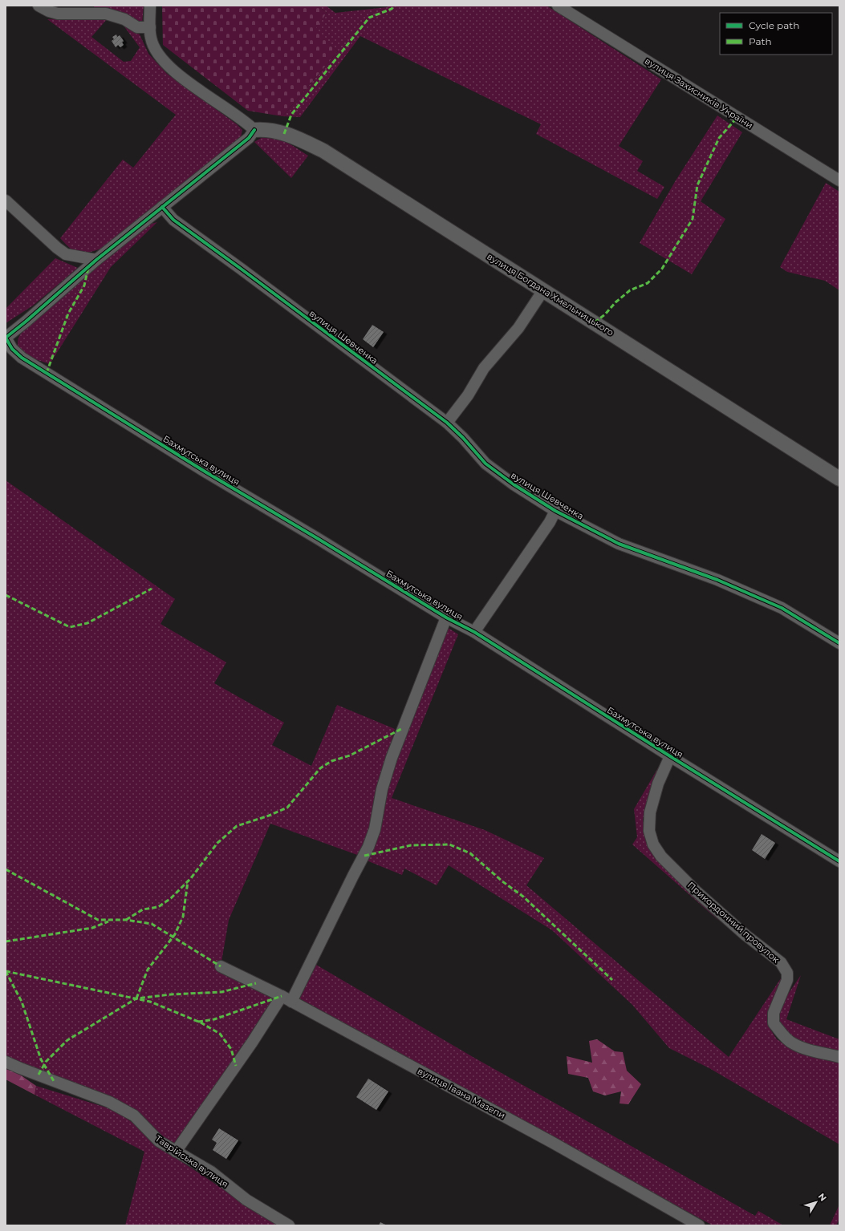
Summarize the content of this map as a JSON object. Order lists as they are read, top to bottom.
{
  "streets": {
    "street": [
      "вулиця Захисників України",
      "вулиця Богдана Хмельницького",
      "вулиця Шевченка",
      "Бахмутська вулиця",
      "Прикордонний провулок",
      "вулиця Івана Мазепи",
      "Таврійська вулиця"
    ]
  },
  "crossings": [
    ["Бахмутська вулиця", "Прикордонний провулок"]
  ],
  "legend": ["Cycle path", "Path"],
  "north": "top right"
}
